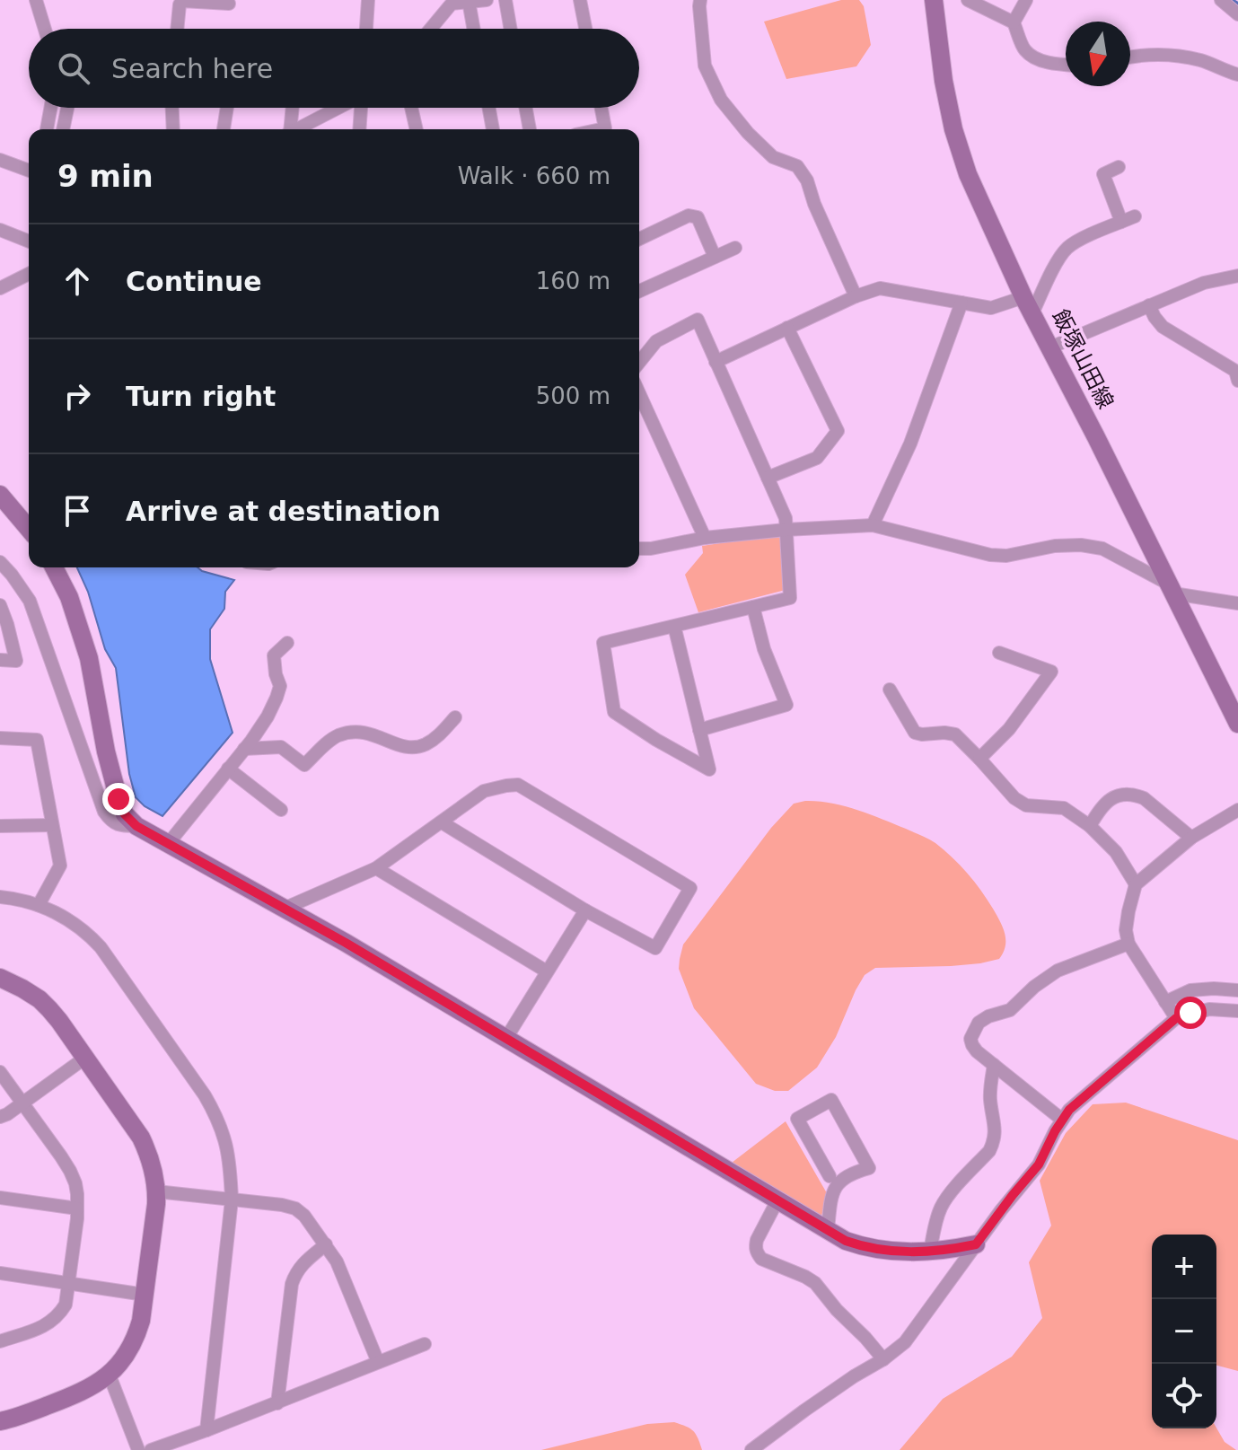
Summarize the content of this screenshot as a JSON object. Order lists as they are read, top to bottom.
{
  "streets": {
    "street": ["飯塚山田線"]
  },
  "north": "bottom",
  "page": {
    "search": "Search here",
    "heading": ["9 min", "Walk · 660 m"],
    "list": [
      ["Continue", "160 m"],
      ["Turn right", "500 m"],
      "Arrive at destination"
    ],
    "map_buttons": ["+", "−"]
  }
}
